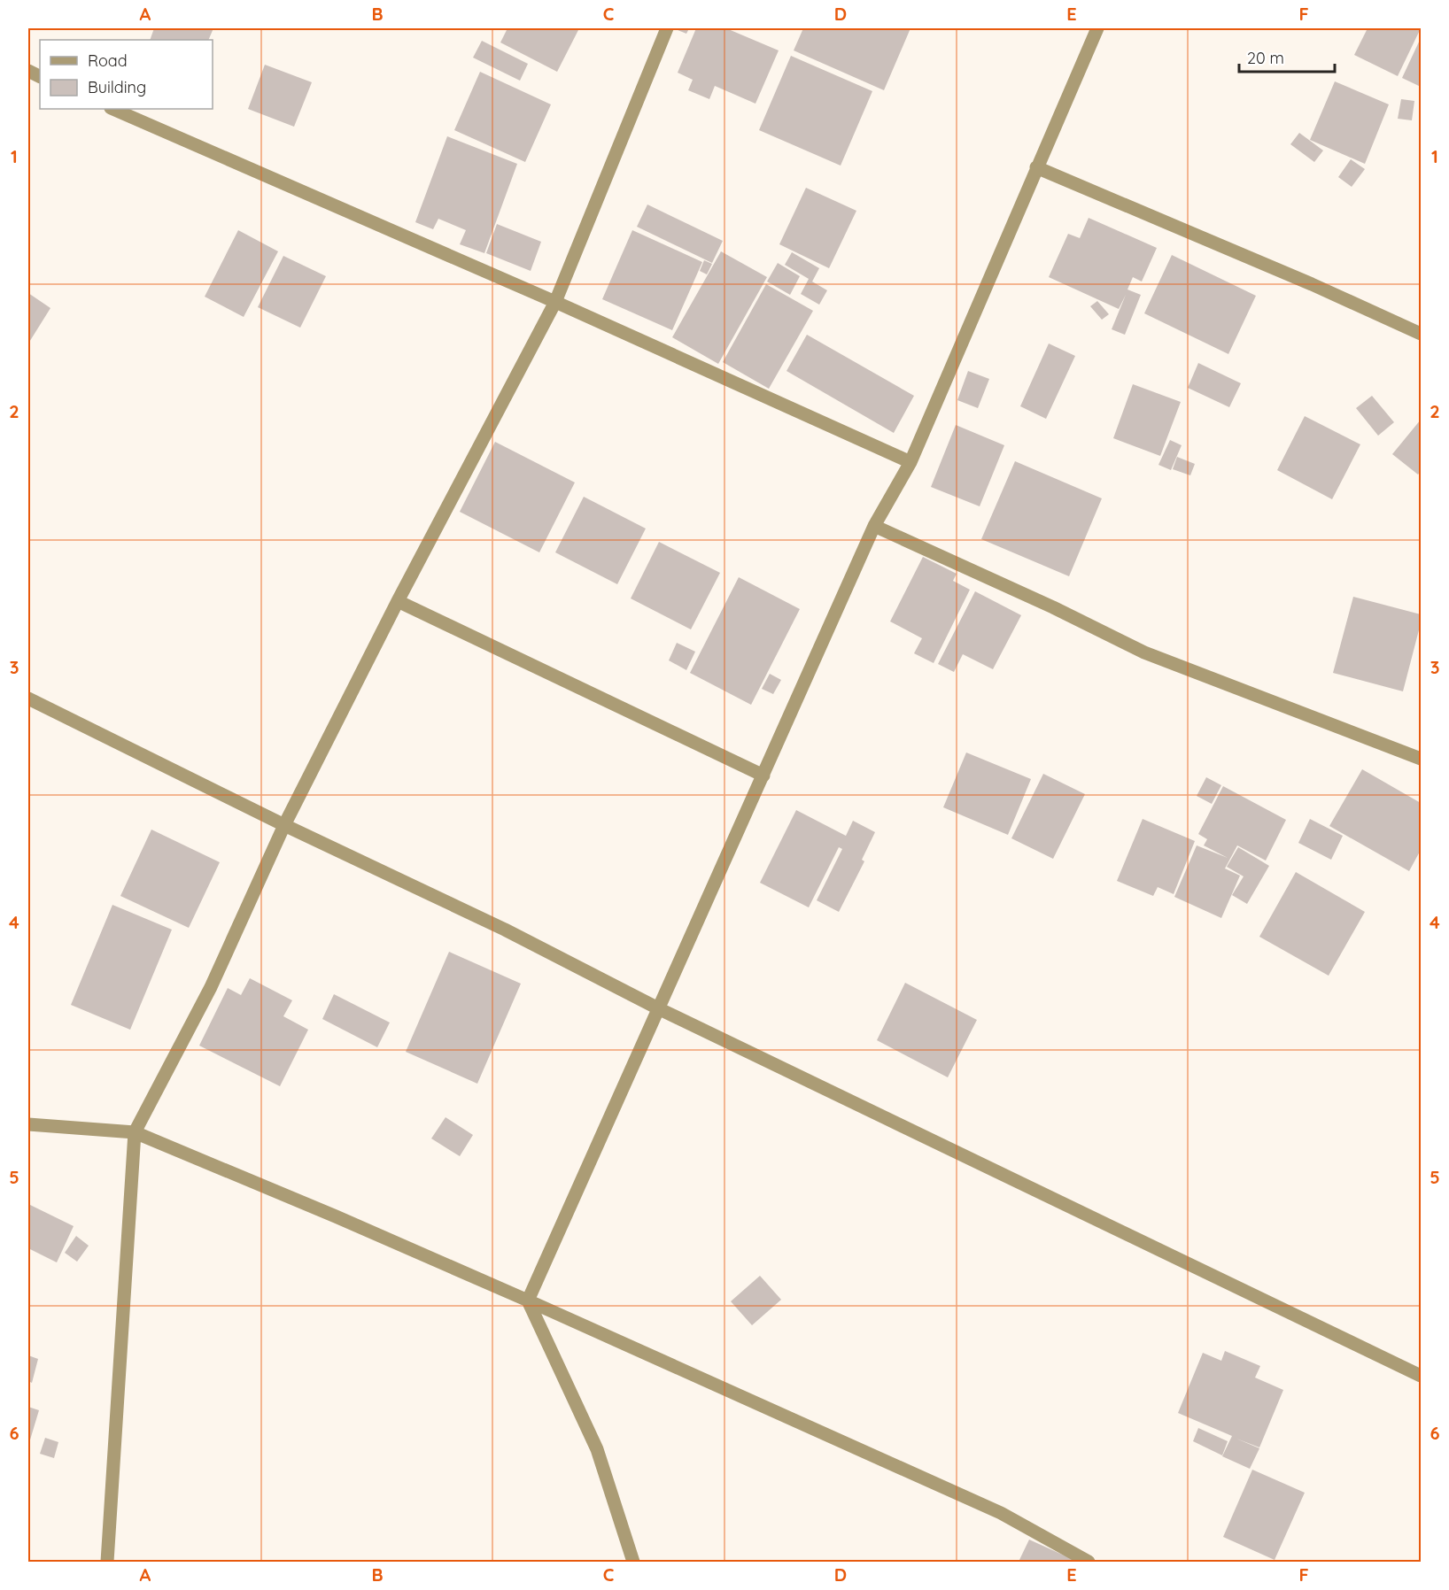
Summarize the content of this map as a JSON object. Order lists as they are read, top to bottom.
{
  "legend": ["Road", "Building"],
  "scale_bar": "20 m",
  "grid": {
    "columns": [
      "A",
      "B",
      "C",
      "D",
      "E",
      "F"
    ],
    "rows": [
      "1",
      "2",
      "3",
      "4",
      "5",
      "6"
    ]
  }
}
